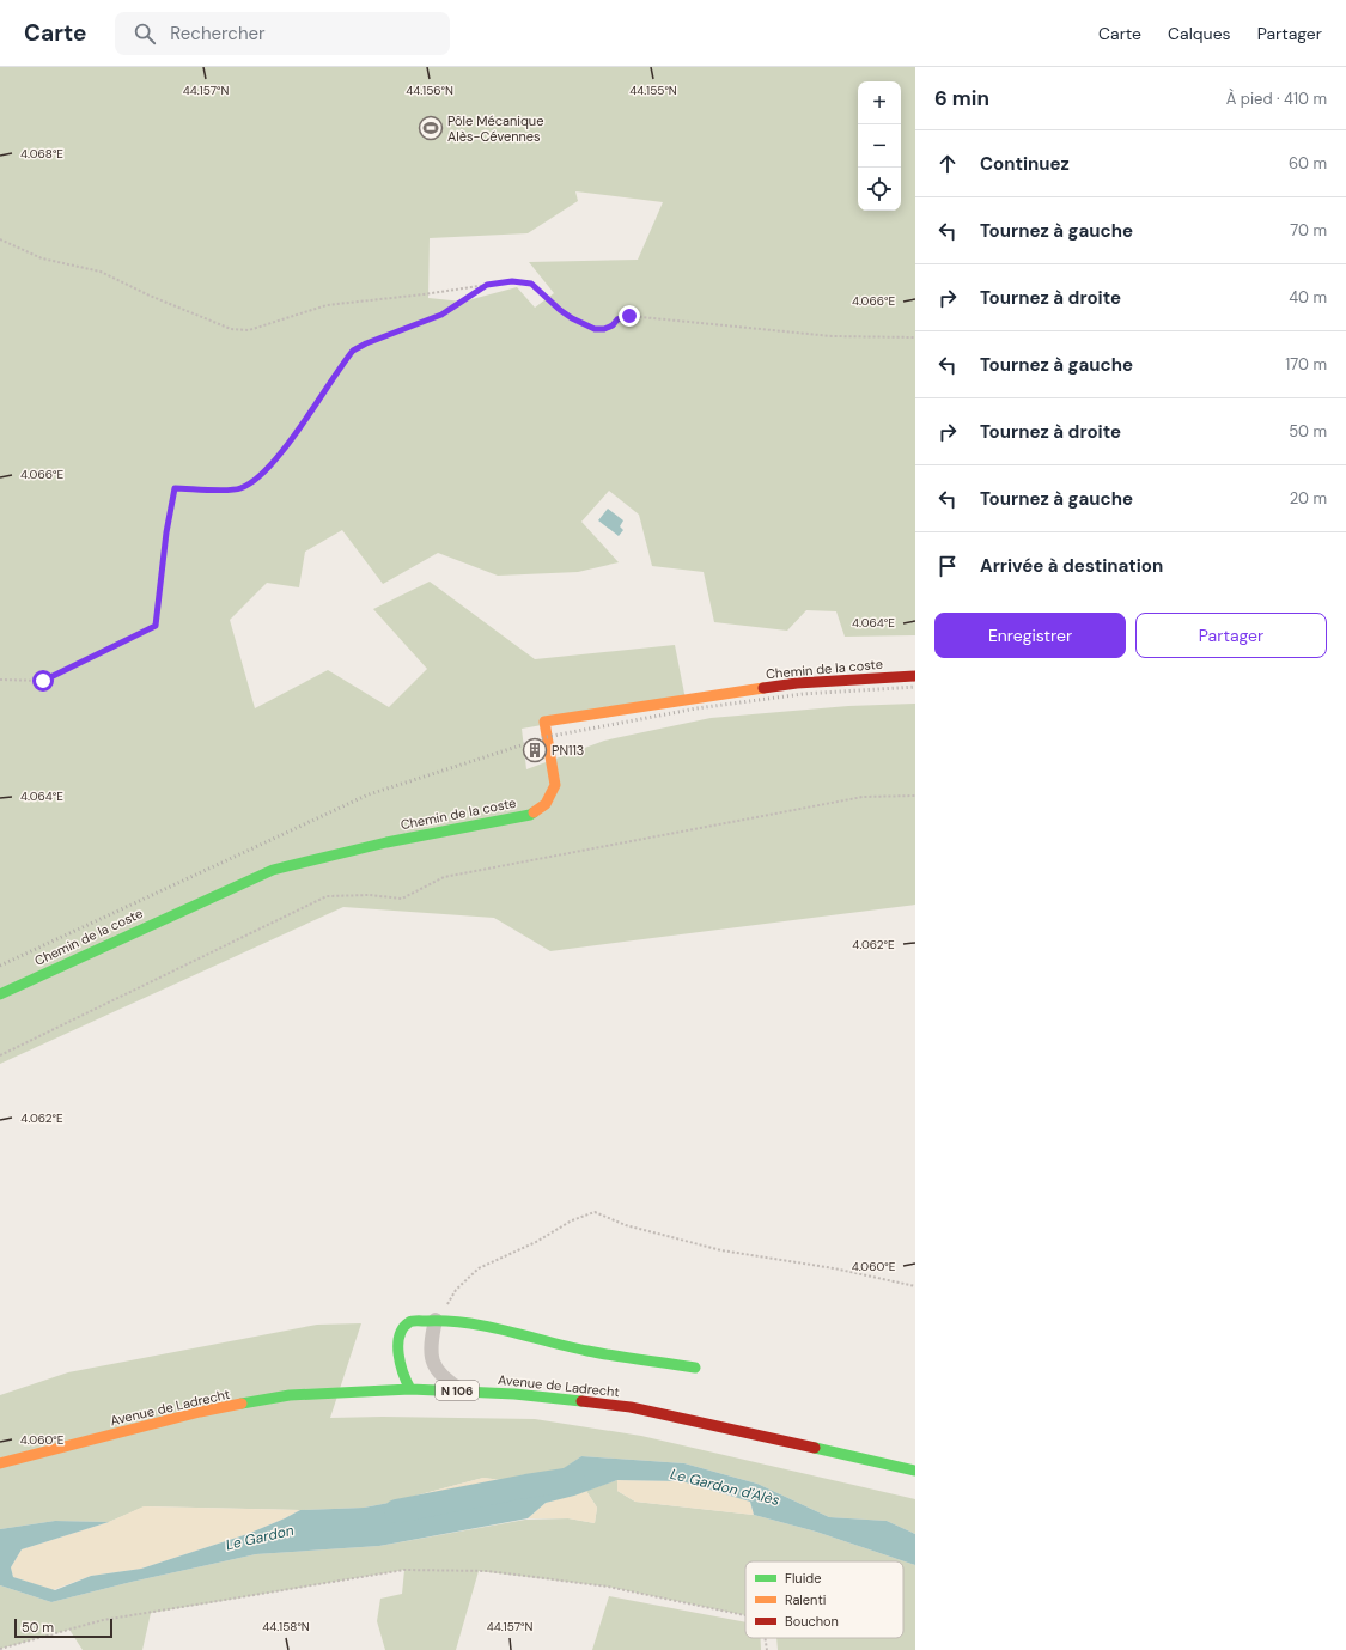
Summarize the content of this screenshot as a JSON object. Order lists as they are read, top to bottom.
{
  "streets": {
    "street": ["Chemin de la coste", "Avenue de Ladrecht", "N 106"]
  },
  "water": ["Le Gardon d'Alès", "Le Gardon"],
  "places": {
    "sports": ["Pôle Mécanique Alès-Cévennes"],
    "building": ["PN113"]
  },
  "legend": ["Fluide", "Ralenti", "Bouchon"],
  "scale_bar": "50 m",
  "page": {
    "header": "Carte",
    "search": "Rechercher",
    "nav": ["Carte", "Calques", "Partager"],
    "heading": ["6 min", "À pied · 410 m"],
    "map_buttons": ["+", "−"],
    "list": [
      ["Continuez", "60 m"],
      ["Tournez à gauche", "70 m"],
      ["Tournez à droite", "40 m"],
      ["Tournez à gauche", "170 m"],
      ["Tournez à droite", "50 m"],
      ["Tournez à gauche", "20 m"],
      "Arrivée à destination"
    ],
    "buttons": ["Enregistrer", "Partager"],
    "scale": "50 m"
  },
  "coordinates": [
    "44.157°N",
    "44.156°N",
    "44.155°N",
    "4.068°E",
    "4.066°E",
    "4.064°E",
    "4.062°E",
    "4.060°E",
    "44.158°N"
  ]
}
